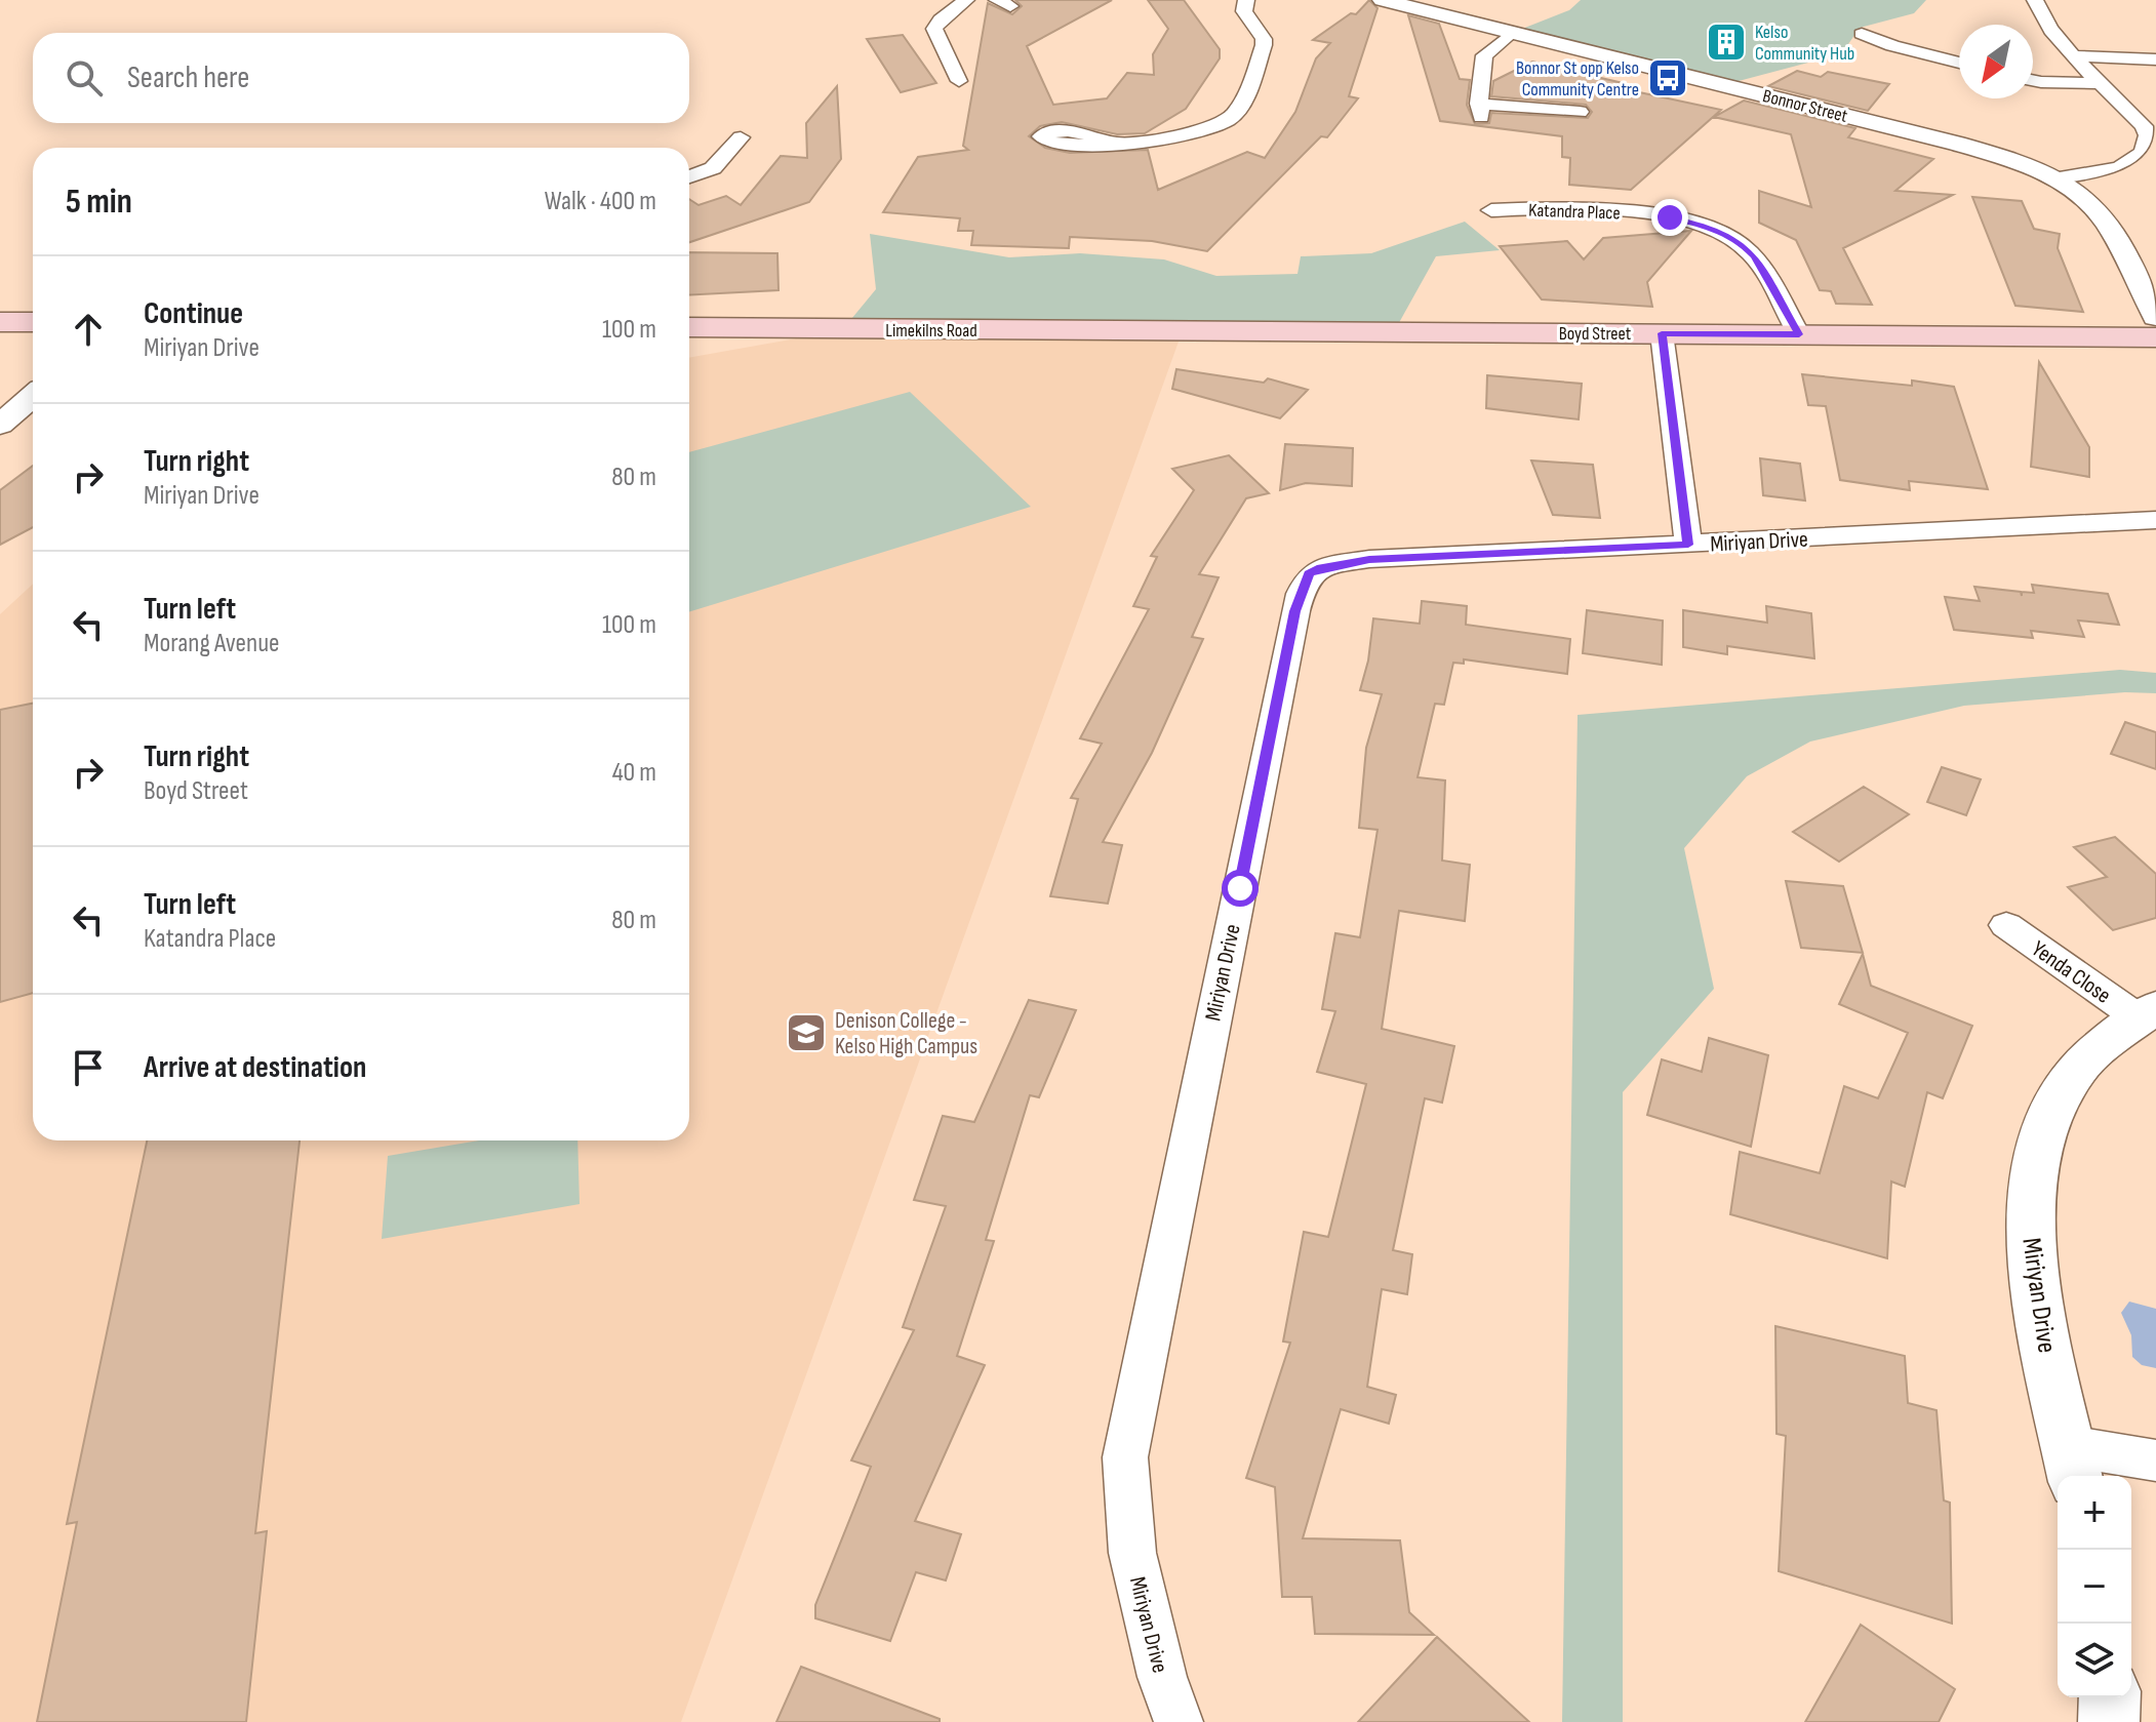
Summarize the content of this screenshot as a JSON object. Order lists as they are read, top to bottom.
{
  "streets": {
    "main road": ["Limekilns Road", "Boyd Street"],
    "street": [
      "Bonnor Street",
      "Katandra Place",
      "Miriyan Drive",
      "Yenda Close"
    ]
  },
  "crossings": [
    ["Katandra Place", "Boyd Street"],
    ["Limekilns Road", "Boyd Street"],
    ["Miriyan Drive", "Yenda Close"]
  ],
  "places": {
    "building": ["Kelso Community Hub"],
    "bus stop": ["Bonnor St opp Kelso Community Centre"],
    "school or university": ["Denison College - Kelso High Campus"]
  },
  "north": "bottom left",
  "page": {
    "search": "Search here",
    "heading": ["5 min", "Walk · 400 m"],
    "list": [
      ["Continue", "Miriyan Drive", "100 m"],
      ["Turn right", "Miriyan Drive", "80 m"],
      ["Turn left", "Morang Avenue", "100 m"],
      ["Turn right", "Boyd Street", "40 m"],
      ["Turn left", "Katandra Place", "80 m"],
      "Arrive at destination"
    ],
    "map_buttons": ["+", "−"]
  }
}
